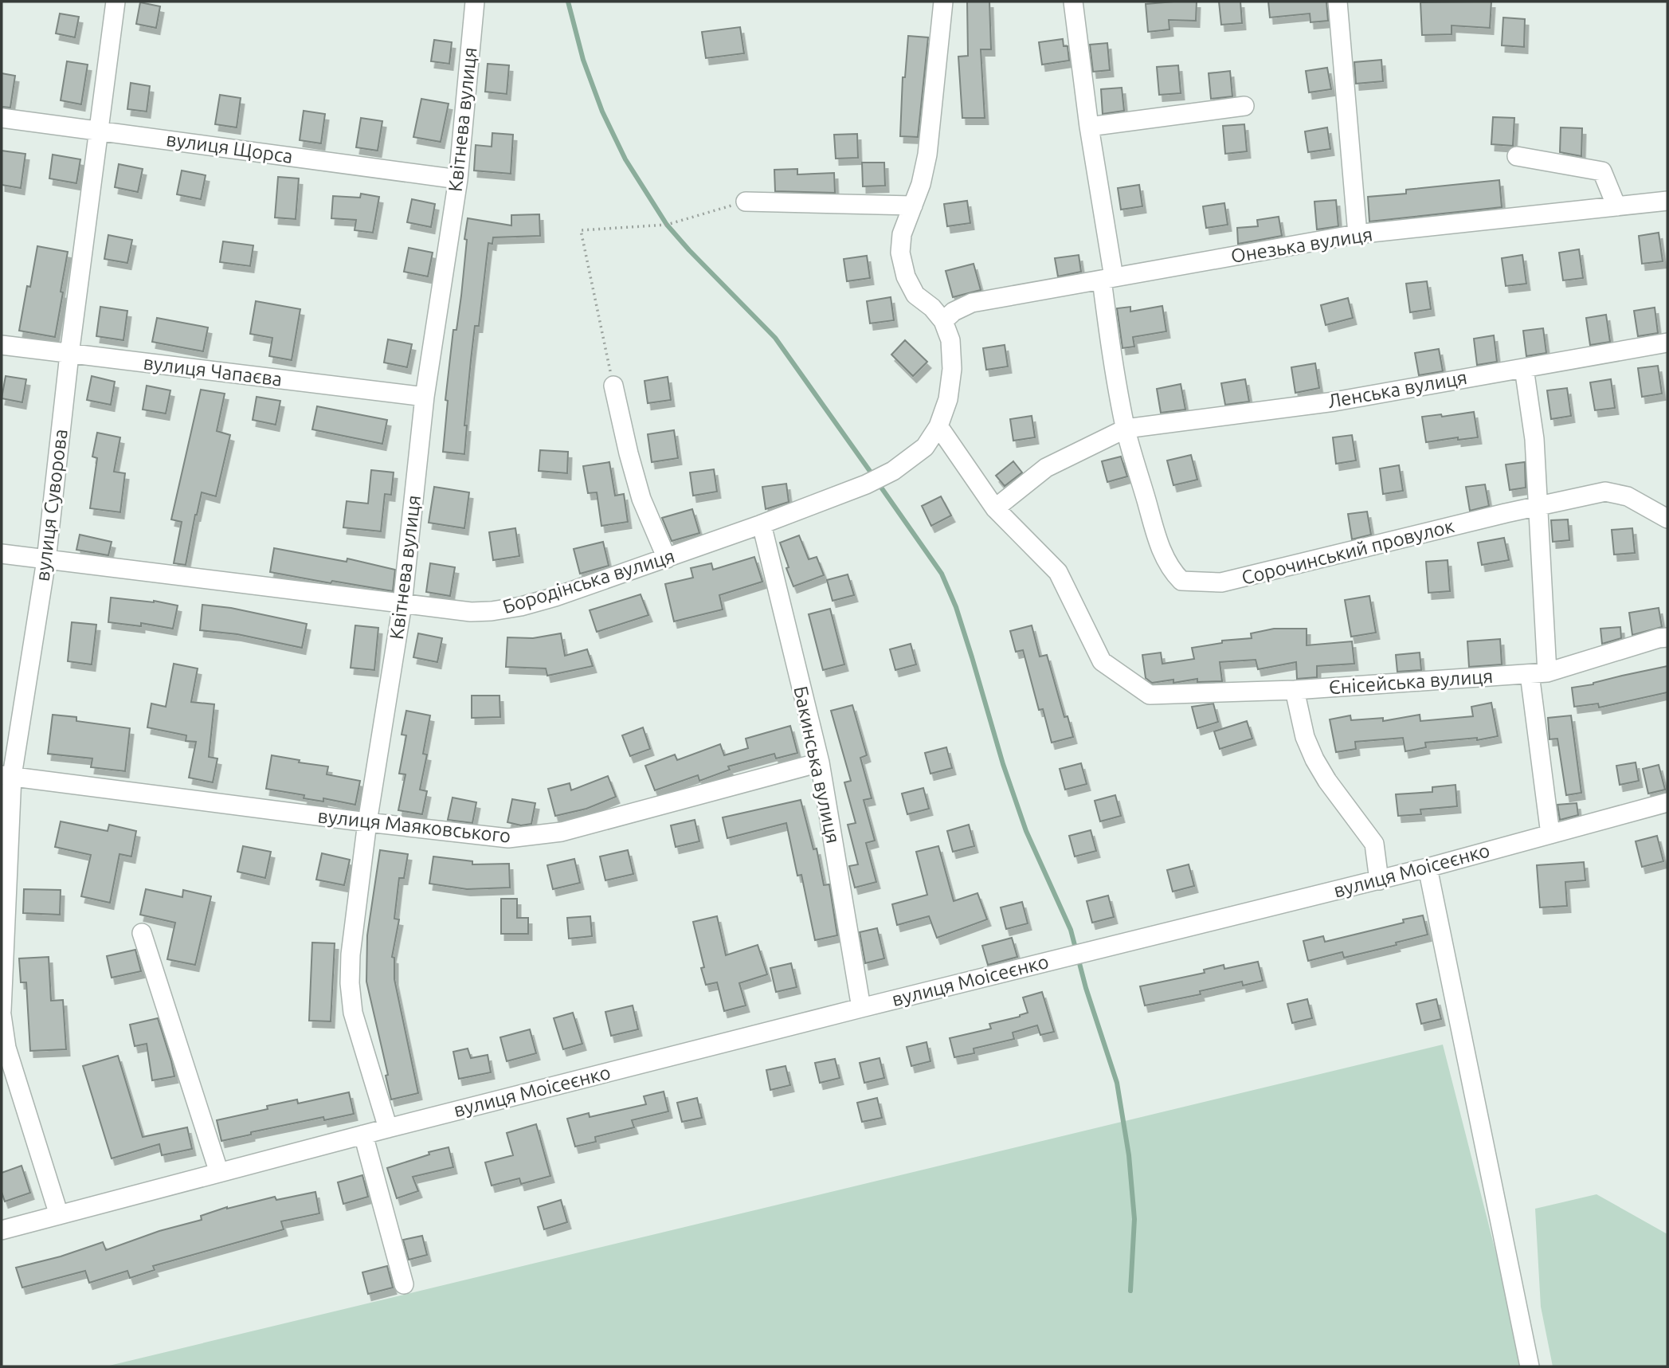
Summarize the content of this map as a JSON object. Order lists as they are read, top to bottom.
{
  "streets": {
    "street": [
      "Квітнева вулиця",
      "вулиця Щорса",
      "Онезька вулиця",
      "вулиця Чапаєва",
      "Ленська вулиця",
      "вулиця Суворова",
      "Сорочинський провулок",
      "Бородінська вулиця",
      "Єнісейська вулиця",
      "Бакинська вулиця",
      "вулиця Маяковського",
      "вулиця Моісеєнко"
    ]
  },
  "crossings": [
    ["Квітнева вулиця", "вулиця Щорса"],
    ["Квітнева вулиця", "вулиця Чапаєва"],
    ["Квітнева вулиця", "Бородінська вулиця"],
    ["Квітнева вулиця", "вулиця Маяковського"],
    ["Квітнева вулиця", "вулиця Моісеєнко"],
    ["вулиця Щорса", "вулиця Суворова"],
    ["Онезька вулиця", "Бородінська вулиця"],
    ["вулиця Чапаєва", "вулиця Суворова"],
    ["Ленська вулиця", "Сорочинський провулок"],
    ["Ленська вулиця", "Єнісейська вулиця"],
    ["вулиця Суворова", "Бородінська вулиця"],
    ["вулиця Суворова", "вулиця Маяковського"],
    ["Бородінська вулиця", "Бакинська вулиця"],
    ["Бакинська вулиця", "вулиця Маяковського"],
    ["Бакинська вулиця", "вулиця Моісеєнко"]
  ]
}
